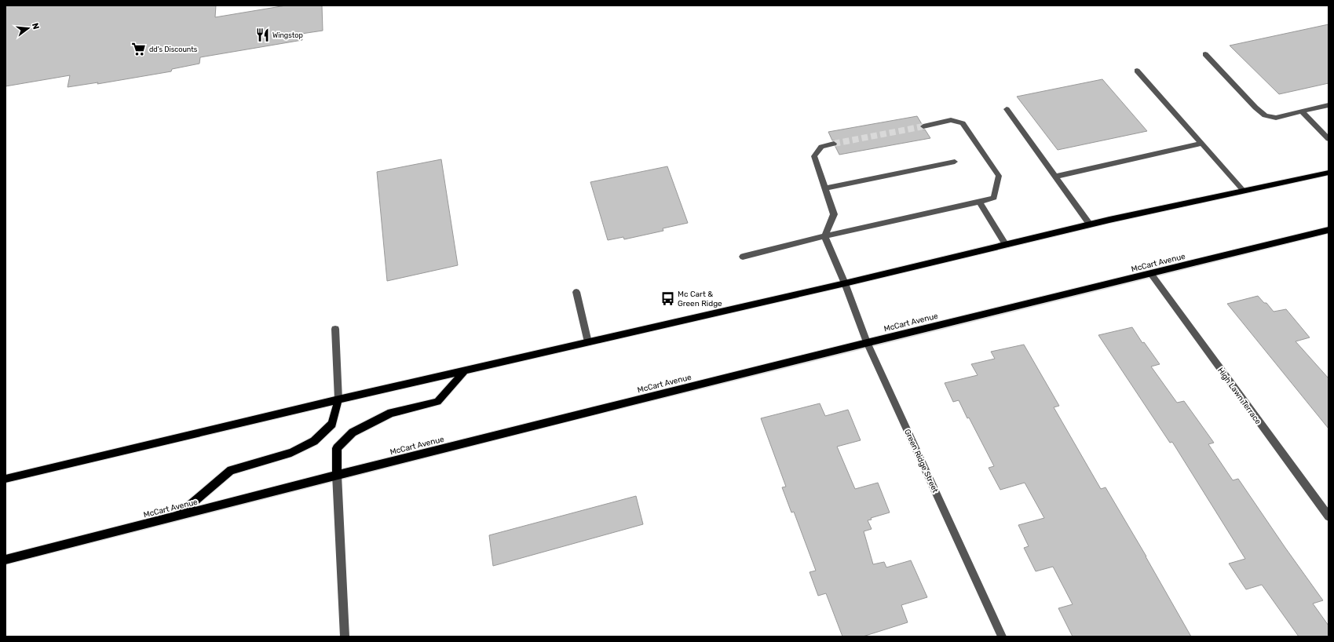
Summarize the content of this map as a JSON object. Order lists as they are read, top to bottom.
{
  "streets": {
    "main road": ["McCart Avenue"],
    "street": ["High Lawn Terrace", "Green Ridge Street"]
  },
  "crossings": [
    ["McCart Avenue", "High Lawn Terrace"],
    ["McCart Avenue", "Green Ridge Street"]
  ],
  "places": {
    "restaurant": ["Wingstop"],
    "supermarket": ["dd's Discounts"],
    "bus stop": ["Mc Cart & Green Ridge"]
  },
  "north": "right"
}
